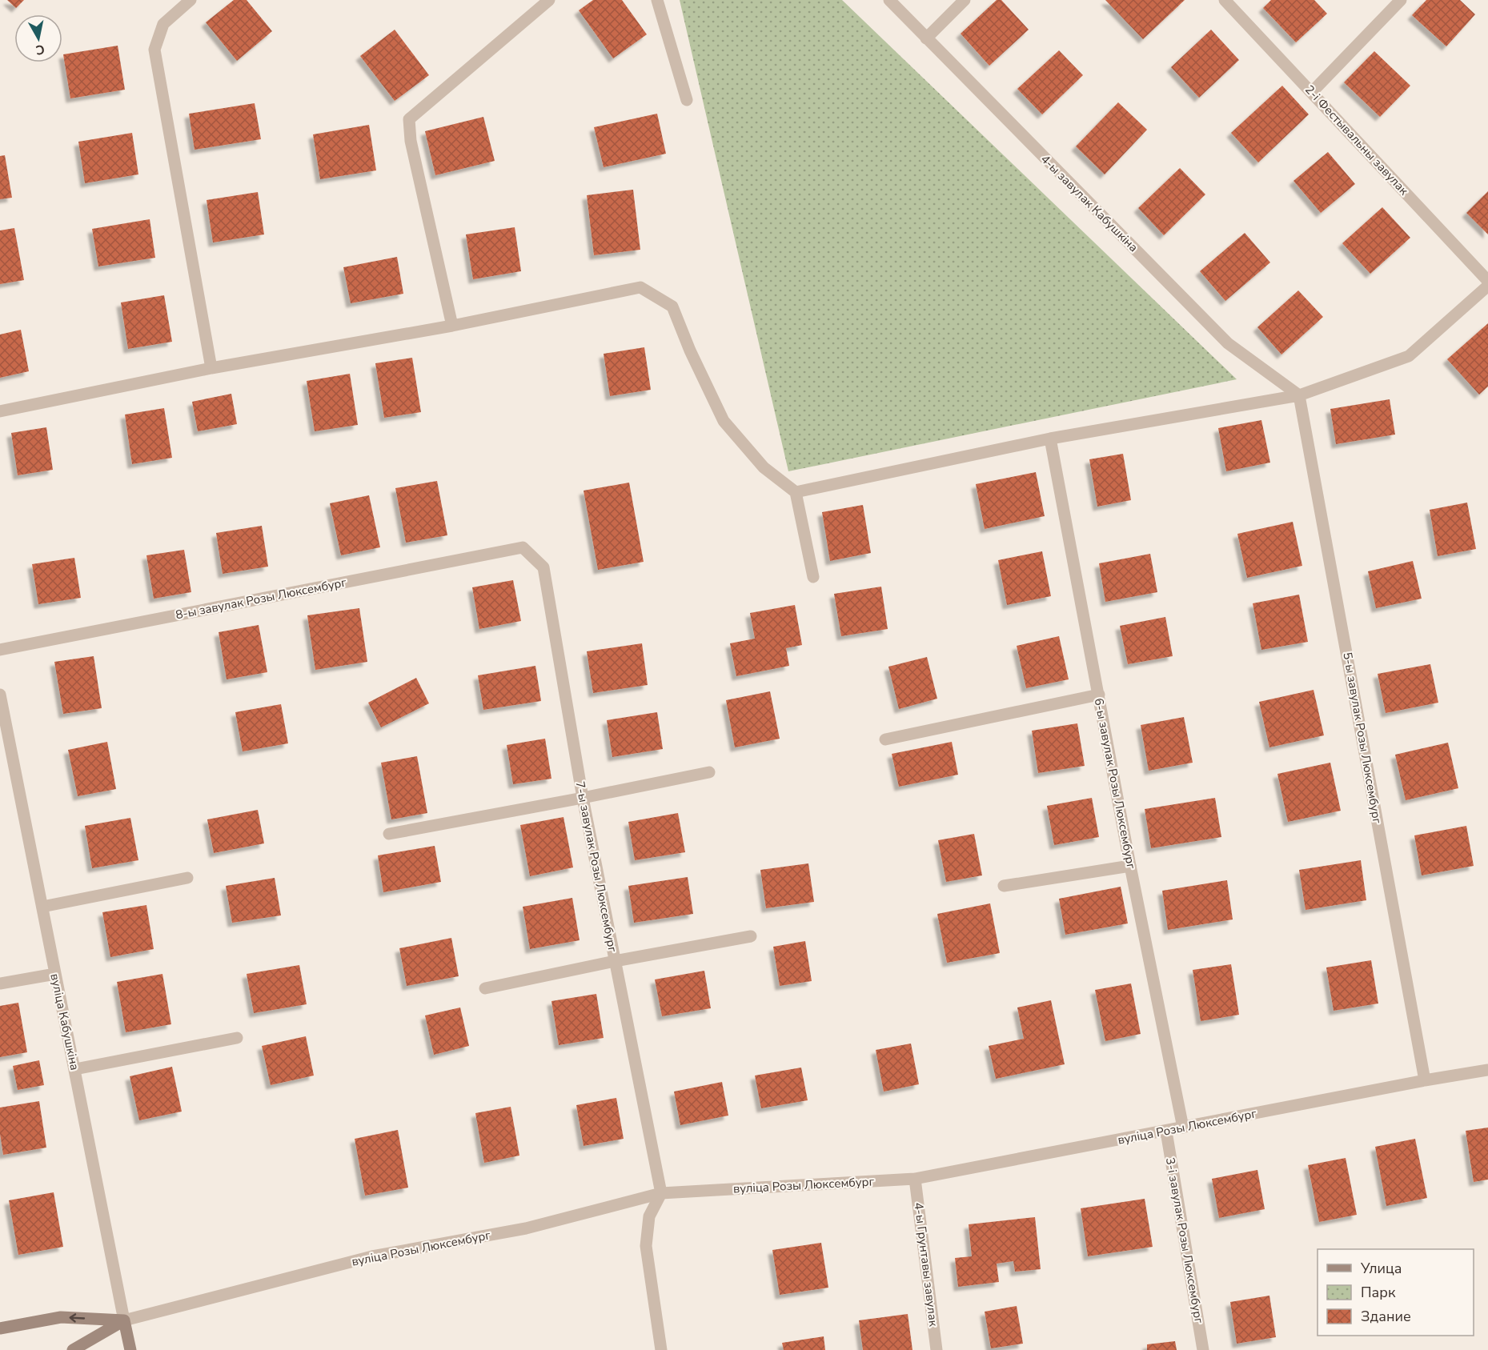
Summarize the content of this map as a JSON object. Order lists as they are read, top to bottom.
{
  "streets": {
    "street": [
      "2-і Фестывальны завулак",
      "4-ы завулак Кабушкіна",
      "8-ы завулак Розы Люксембург",
      "5-ы завулак Розы Люксембург",
      "6-ы завулак Розы Люксембург",
      "7-ы завулак Розы Люксембург",
      "вуліца Кабушкіна",
      "вуліца Розы Люксембург",
      "3-і завулак Розы Люксембург",
      "4-ы Грунтавы завулак"
    ]
  },
  "crossings": [
    ["4-ы завулак Кабушкіна", "5-ы завулак Розы Люксембург"],
    ["8-ы завулак Розы Люксембург", "7-ы завулак Розы Люксембург"],
    ["5-ы завулак Розы Люксембург", "вуліца Розы Люксембург"],
    ["6-ы завулак Розы Люксембург", "вуліца Розы Люксембург"],
    ["7-ы завулак Розы Люксембург", "вуліца Розы Люксембург"],
    ["вуліца Кабушкіна", "вуліца Розы Люксембург"],
    ["вуліца Розы Люксембург", "3-і завулак Розы Люксембург"],
    ["вуліца Розы Люксембург", "4-ы Грунтавы завулак"]
  ],
  "legend": ["Улица", "Парк", "Здание"],
  "north": "bottom"
}
